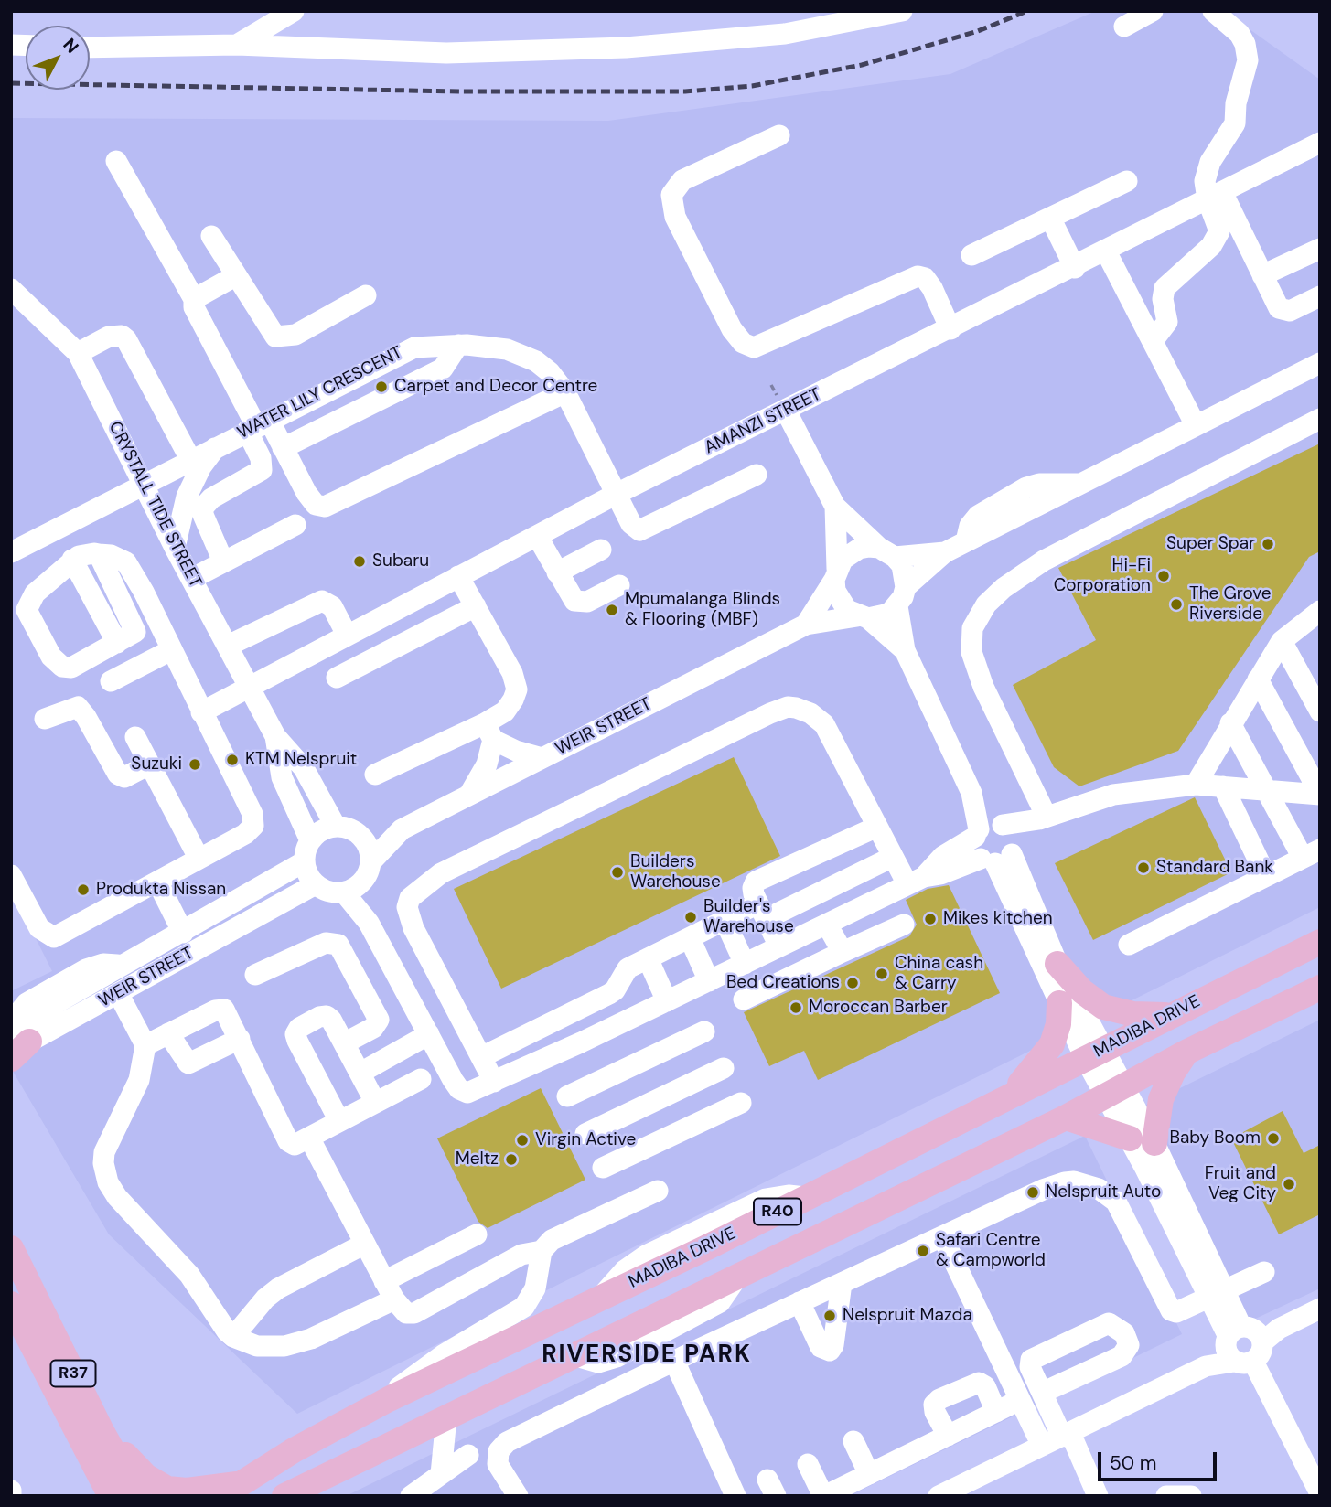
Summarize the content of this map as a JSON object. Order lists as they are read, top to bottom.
{
  "streets": {
    "main road": ["MADIBA DRIVE", "R40", "R37"],
    "street": [
      "WATER LILY CRESCENT",
      "AMANZI STREET",
      "CRYSTALL TIDE STREET",
      "WEIR STREET"
    ]
  },
  "crossings": [
    ["WATER LILY CRESCENT", "AMANZI STREET"],
    ["WATER LILY CRESCENT", "CRYSTALL TIDE STREET"],
    ["AMANZI STREET", "CRYSTALL TIDE STREET"],
    ["CRYSTALL TIDE STREET", "WEIR STREET"]
  ],
  "districts": ["RIVERSIDE PARK"],
  "places": [
    "Carpet and Decor Centre",
    "Super Spar",
    "Subaru",
    "Hi-Fi Corporation",
    "The Grove Riverside",
    "Mpumalanga Blinds & Flooring (MBF)",
    "KTM Nelspruit",
    "Suzuki",
    "Standard Bank",
    "Builders Warehouse",
    "Produkta Nissan",
    "Builder's Warehouse",
    "Mikes kitchen",
    "China cash & Carry",
    "Bed Creations",
    "Moroccan Barber",
    "Baby Boom",
    "Virgin Active",
    "Meltz",
    "Fruit and Veg City",
    "Nelspruit Auto",
    "Safari Centre & Campworld",
    "Nelspruit Mazda"
  ],
  "scale_bar": "50 m",
  "north": "top right"
}
